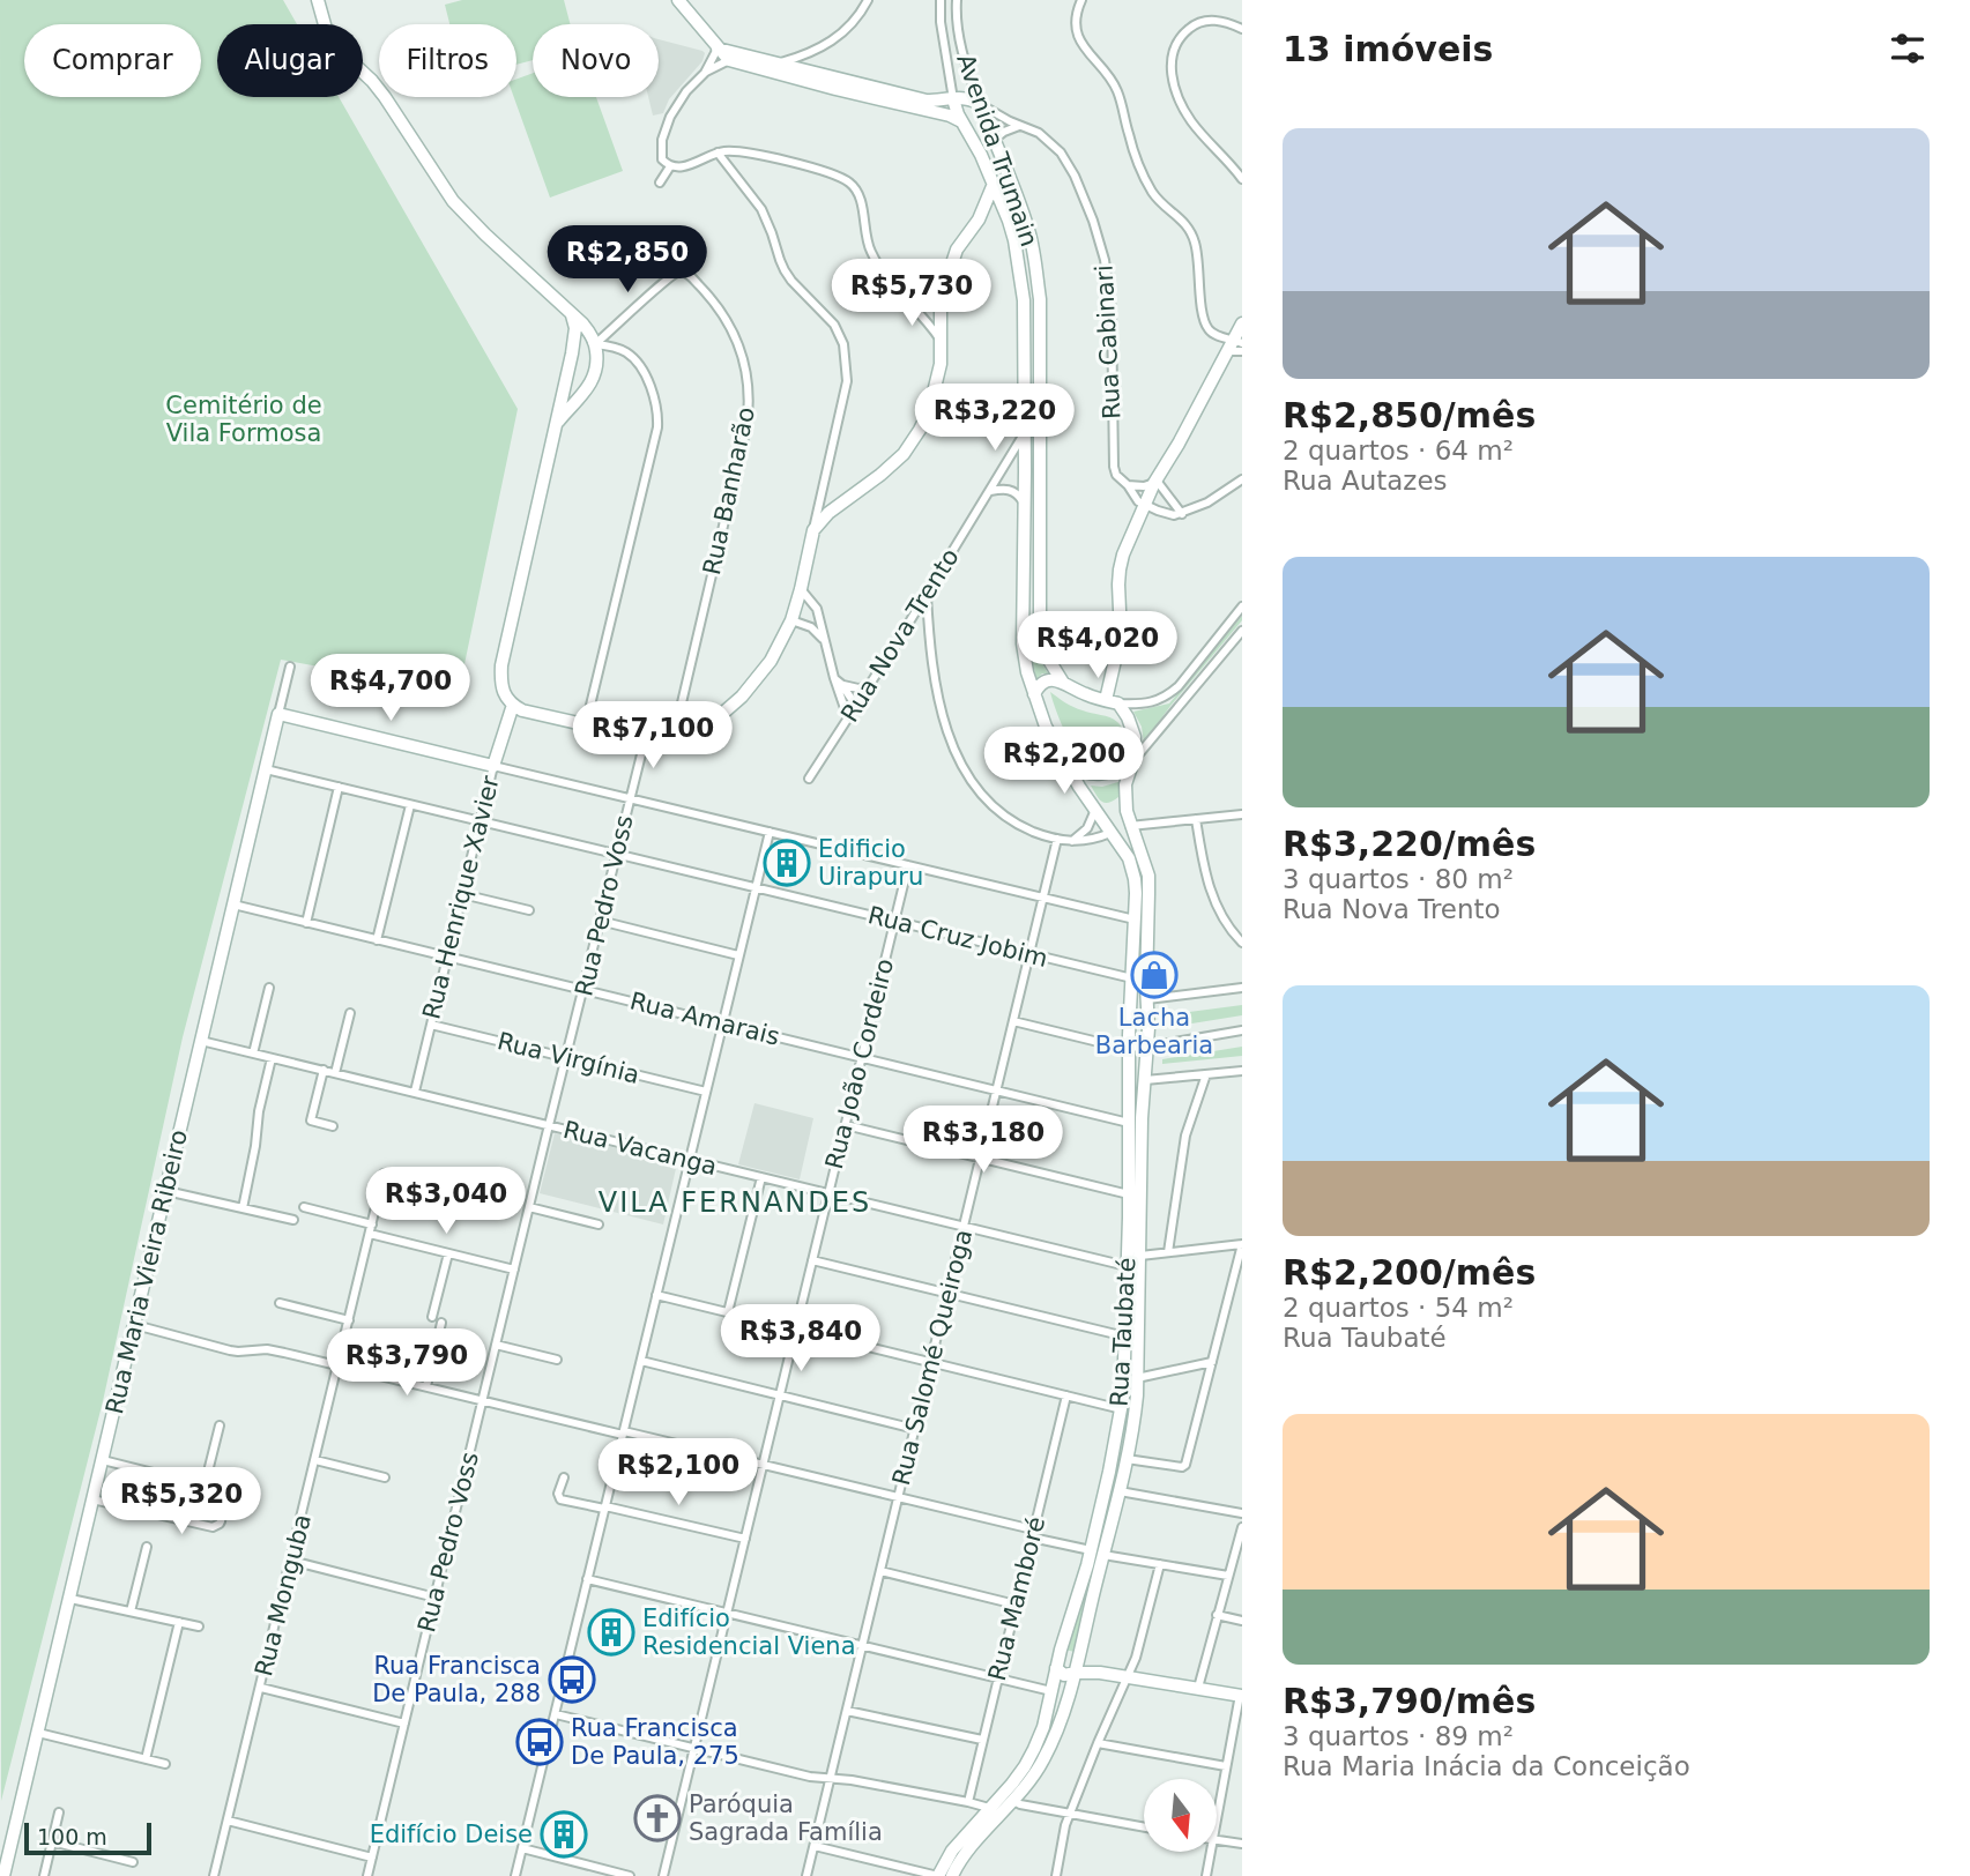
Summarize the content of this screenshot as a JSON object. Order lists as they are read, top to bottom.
{
  "streets": {
    "main road": [
      "Avenida Trumain",
      "Rua Henrique Xavier",
      "Rua Maria Vieira Ribeiro",
      "Rua Taubaté"
    ],
    "street": [
      "Rua Cabinari",
      "Rua Banharão",
      "Rua Nova Trento",
      "Rua Pedro Voss",
      "Rua Cruz Jobim",
      "Rua Amarais",
      "Rua Virgínia",
      "Rua João Cordeiro",
      "Rua Vacanga",
      "Rua Salomé Queiroga",
      "Rua Monguba",
      "Rua Mamboré"
    ]
  },
  "crossings": [
    ["Avenida Trumain", "Rua Cabinari"],
    ["Avenida Trumain", "Rua Nova Trento"],
    ["Avenida Trumain", "Rua Taubaté"],
    ["Rua Henrique Xavier", "Rua Cruz Jobim"],
    ["Rua Henrique Xavier", "Rua Amarais"],
    ["Rua Henrique Xavier", "Rua Virgínia"],
    ["Rua Henrique Xavier", "Rua Vacanga"],
    ["Rua Pedro Voss", "Rua Cruz Jobim"],
    ["Rua Pedro Voss", "Rua Amarais"],
    ["Rua Pedro Voss", "Rua Virgínia"],
    ["Rua Pedro Voss", "Rua Vacanga"],
    ["Rua Cruz Jobim", "Rua João Cordeiro"],
    ["Rua Cruz Jobim", "Rua Maria Vieira Ribeiro"],
    ["Rua Cruz Jobim", "Rua Taubaté"],
    ["Rua Cruz Jobim", "Rua Salomé Queiroga"],
    ["Rua Amarais", "Rua João Cordeiro"],
    ["Rua Amarais", "Rua Maria Vieira Ribeiro"],
    ["Rua Amarais", "Rua Taubaté"],
    ["Rua Amarais", "Rua Salomé Queiroga"],
    ["Rua João Cordeiro", "Rua Vacanga"],
    ["Rua Vacanga", "Rua Maria Vieira Ribeiro"],
    ["Rua Vacanga", "Rua Taubaté"],
    ["Rua Vacanga", "Rua Salomé Queiroga"]
  ],
  "districts": ["VILA FERNANDES"],
  "parks": ["Cemitério de Vila Formosa"],
  "places": {
    "building": ["Edificio Uirapuru", "Edifício Residencial Viena", "Edifício Deise"],
    "shop": ["Lacha Barbearia"],
    "bus stop": ["Rua Francisca De Paula, 288", "Rua Francisca De Paula, 275"],
    "church": ["Paróquia Sagrada Família"]
  },
  "scale_bar": "100 m",
  "north": "bottom",
  "page": {
    "heading": "13 imóveis",
    "chip": [
      "Comprar",
      "Alugar",
      "Filtros",
      "Novo"
    ],
    "list": [
      {
        "name": "R$2,850/mês",
        "note": "2 quartos · 64 m² · Rua Autazes"
      },
      {
        "name": "R$3,220/mês",
        "note": "3 quartos · 80 m² · Rua Nova Trento"
      },
      {
        "name": "R$2,200/mês",
        "note": "2 quartos · 54 m² · Rua Taubaté"
      },
      {
        "name": "R$3,790/mês",
        "note": "3 quartos · 89 m² · Rua Maria Inácia da Conceição"
      }
    ],
    "price": [
      "R$2,850",
      "R$5,730",
      "R$3,220",
      "R$4,020",
      "R$4,700",
      "R$7,100",
      "R$2,200",
      "R$3,180",
      "R$3,040",
      "R$3,840",
      "R$3,790",
      "R$2,100",
      "R$5,320"
    ],
    "scale": "100 m"
  }
}
